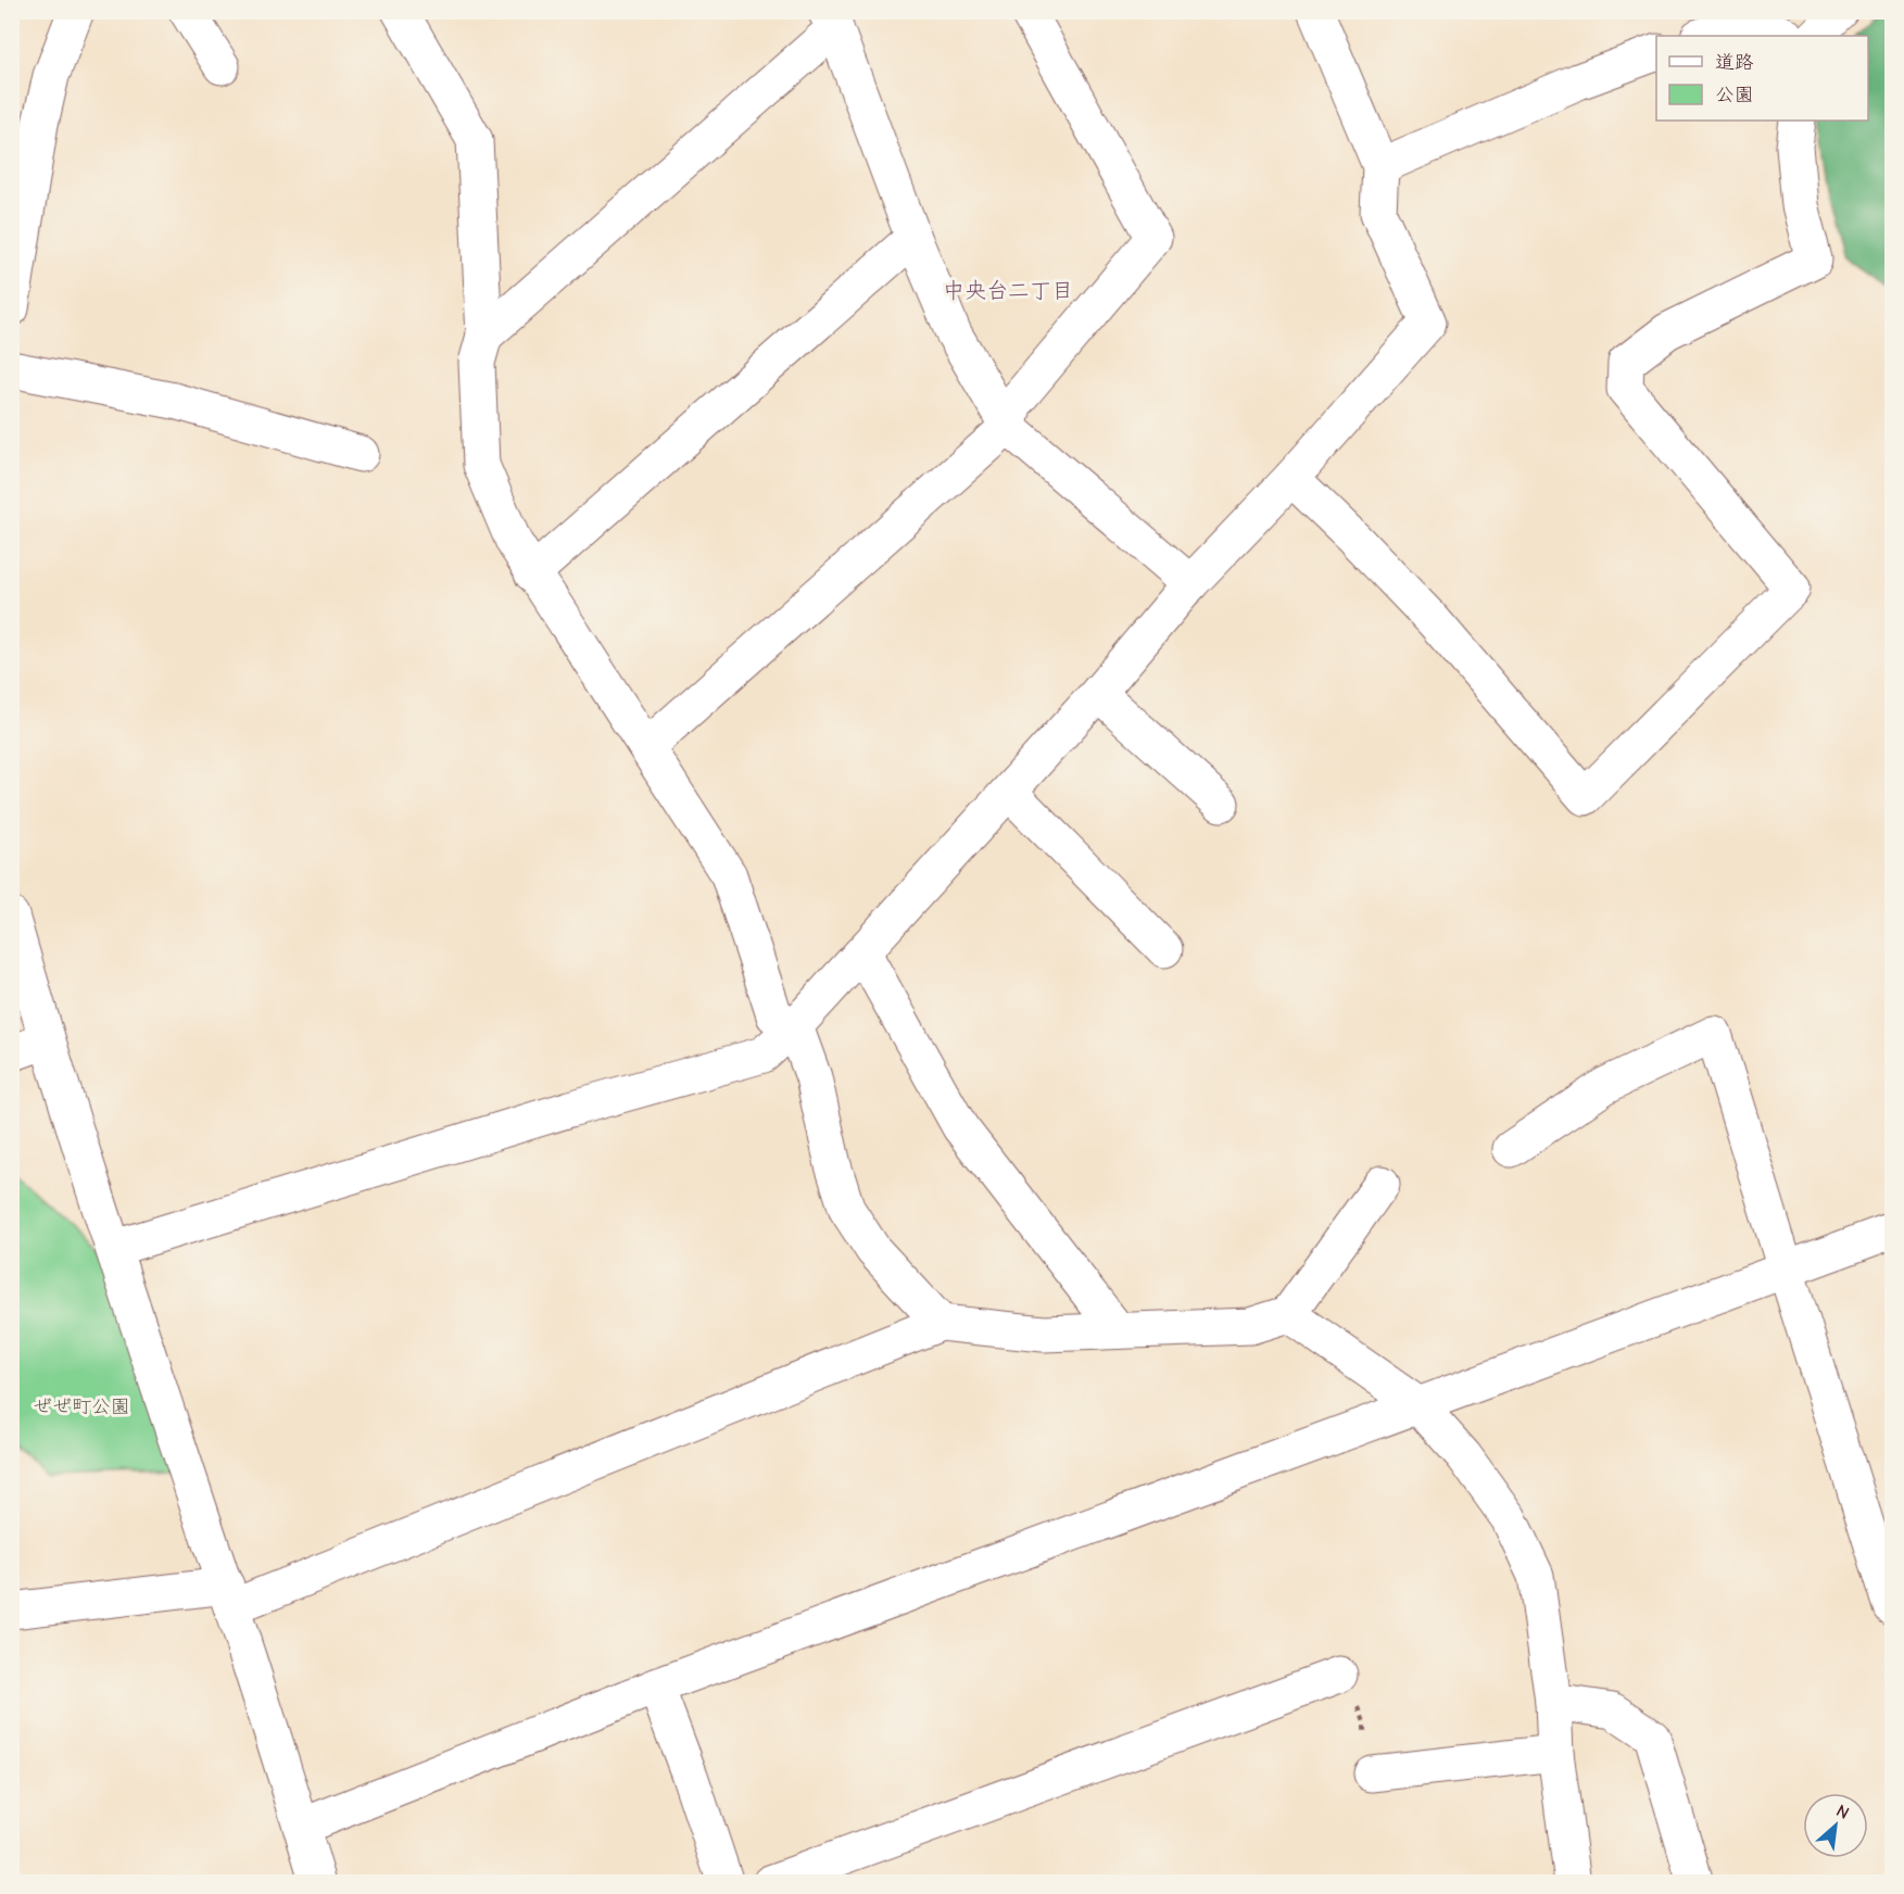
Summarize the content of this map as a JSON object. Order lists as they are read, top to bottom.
{
  "districts": ["中央台二丁目"],
  "parks": ["ぜぜ町公園"],
  "legend": ["道路", "公園"],
  "north": "top right"
}
